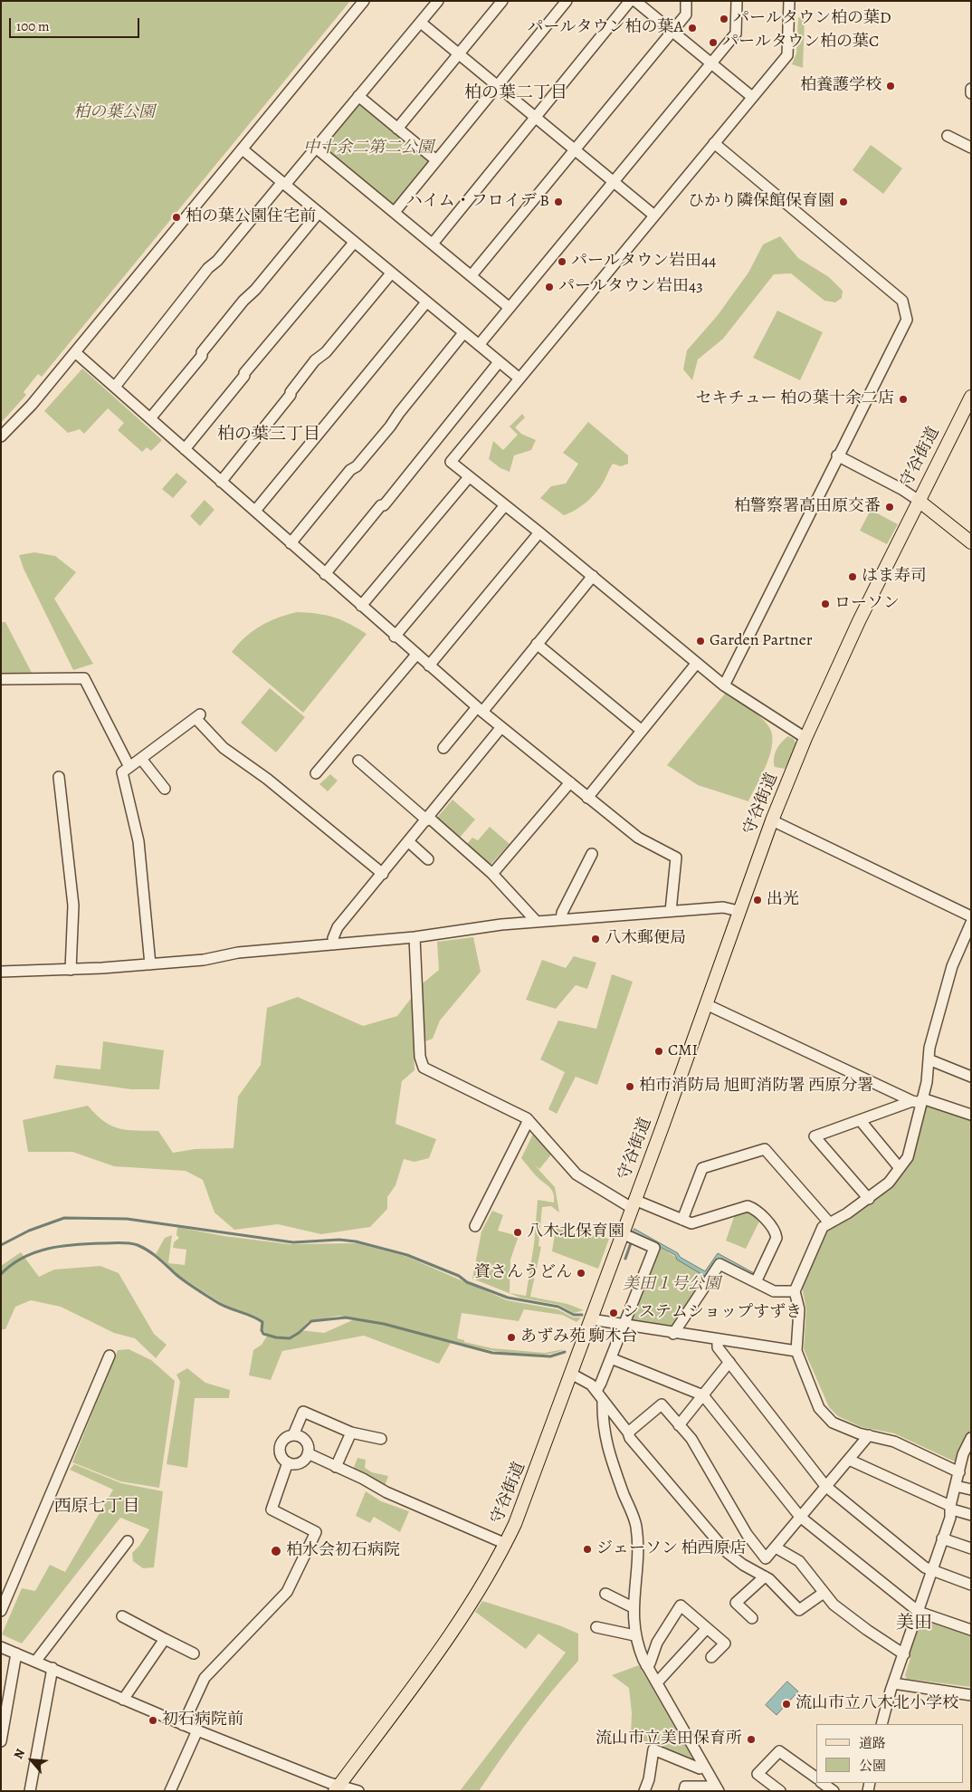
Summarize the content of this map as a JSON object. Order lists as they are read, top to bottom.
{
  "streets": {
    "main road": ["守谷街道"]
  },
  "districts": [
    "柏の葉二丁目",
    "柏の葉三丁目",
    "西原七丁目",
    "美田"
  ],
  "parks": ["柏の葉公園", "中十余二第二公園", "美田１号公園"],
  "places": [
    "パールタウン柏の葉D",
    "パールタウン柏の葉A",
    "パールタウン柏の葉C",
    "柏養護学校",
    "ハイム・フロイデ B",
    "ひかり隣保館保育園",
    "柏の葉公園住宅前",
    "パールタウン岩田44",
    "パールタウン岩田43",
    "セキチュー 柏の葉十余二店",
    "柏警察署高田原交番",
    "はま寿司",
    "ローソン",
    "Garden Partner",
    "出光",
    "八木郵便局",
    "CMI",
    "柏市消防局 旭町消防署 西原分署",
    "八木北保育園",
    "資さんうどん",
    "システムショップすずき",
    "あずみ苑 駒木台",
    "ジェーソン 柏西原店",
    "柏水会初石病院",
    "流山市立八木北小学校",
    "初石病院前",
    "流山市立美田保育所"
  ],
  "legend": ["道路", "公園"],
  "scale_bar": "100 m",
  "north": "top left"
}
